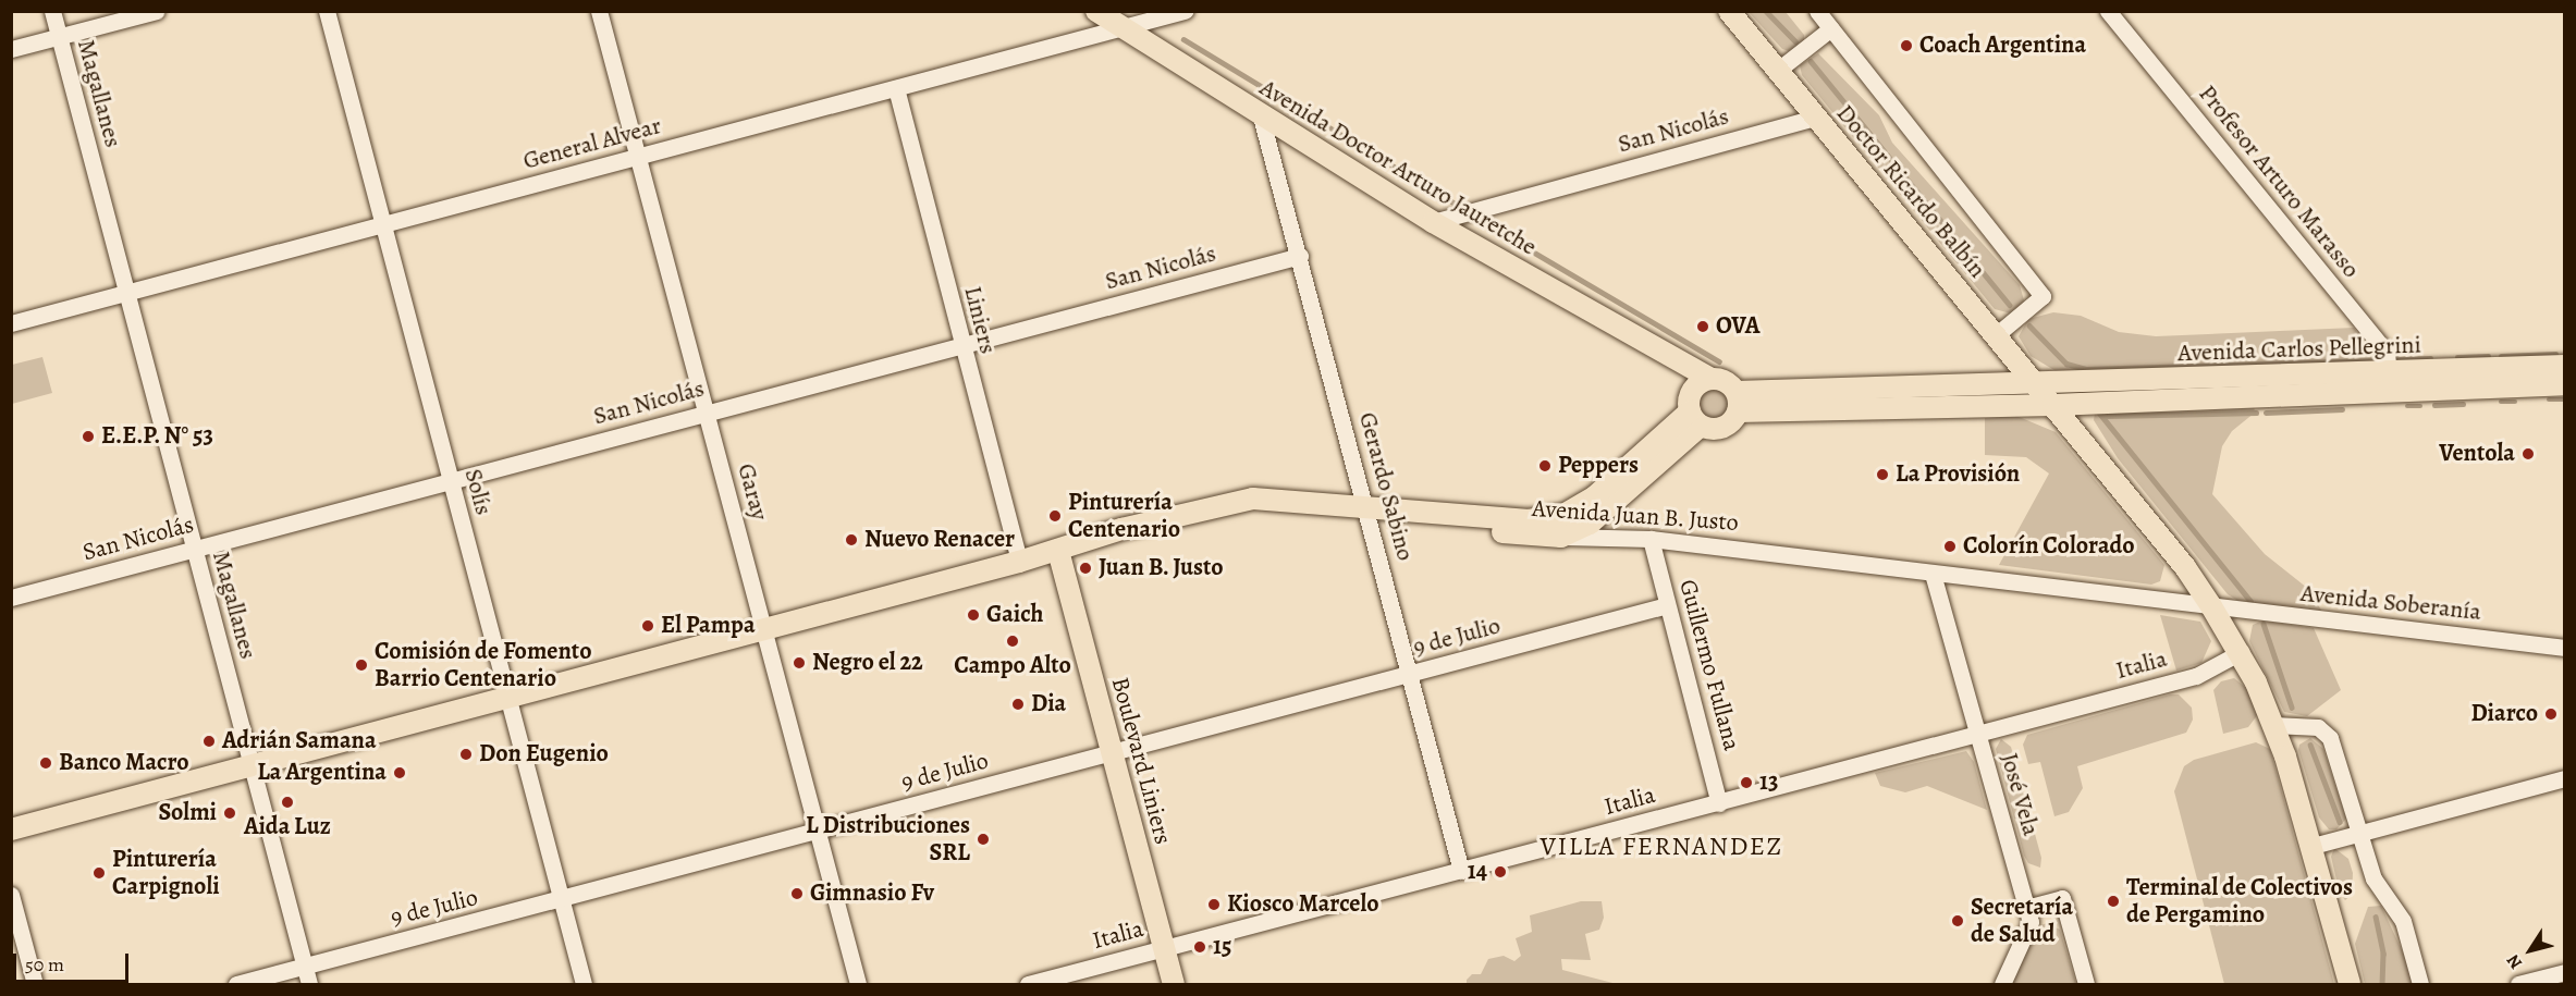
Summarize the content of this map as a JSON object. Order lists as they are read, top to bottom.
{
  "streets": {
    "main road": [
      "Avenida Doctor Arturo Jauretche",
      "Doctor Ricardo Balbín",
      "Avenida Carlos Pellegrini",
      "Avenida Juan B. Justo",
      "Boulevard Liniers"
    ],
    "street": [
      "Magallanes",
      "San Nicolás",
      "General Alvear",
      "Profesor Arturo Marasso",
      "Liniers",
      "Gerardo Sabino",
      "Solís",
      "Garay",
      "Avenida Soberanía",
      "9 de Julio",
      "Guillermo Fullana",
      "Italia",
      "José Vela"
    ]
  },
  "crossings": [
    ["Magallanes", "San Nicolás"],
    ["Magallanes", "General Alvear"],
    ["Magallanes", "Avenida Juan B. Justo"],
    ["Magallanes", "9 de Julio"],
    ["San Nicolás", "Avenida Doctor Arturo Jauretche"],
    ["San Nicolás", "Doctor Ricardo Balbín"],
    ["San Nicolás", "Liniers"],
    ["San Nicolás", "Gerardo Sabino"],
    ["San Nicolás", "Solís"],
    ["San Nicolás", "Garay"],
    ["General Alvear", "Avenida Doctor Arturo Jauretche"],
    ["General Alvear", "Liniers"],
    ["General Alvear", "Solís"],
    ["General Alvear", "Garay"],
    ["Avenida Doctor Arturo Jauretche", "Doctor Ricardo Balbín"],
    ["Avenida Doctor Arturo Jauretche", "Avenida Carlos Pellegrini"],
    ["Avenida Doctor Arturo Jauretche", "Gerardo Sabino"],
    ["Avenida Doctor Arturo Jauretche", "Avenida Juan B. Justo"],
    ["Profesor Arturo Marasso", "Avenida Carlos Pellegrini"],
    ["Doctor Ricardo Balbín", "Avenida Carlos Pellegrini"],
    ["Doctor Ricardo Balbín", "Avenida Juan B. Justo"],
    ["Doctor Ricardo Balbín", "Avenida Soberanía"],
    ["Doctor Ricardo Balbín", "Italia"],
    ["Liniers", "Avenida Juan B. Justo"],
    ["Gerardo Sabino", "Avenida Juan B. Justo"],
    ["Gerardo Sabino", "9 de Julio"],
    ["Gerardo Sabino", "Italia"],
    ["Solís", "Avenida Juan B. Justo"],
    ["Solís", "9 de Julio"],
    ["Garay", "Avenida Juan B. Justo"],
    ["Garay", "9 de Julio"],
    ["Avenida Juan B. Justo", "Avenida Soberanía"],
    ["Avenida Juan B. Justo", "Guillermo Fullana"],
    ["Avenida Juan B. Justo", "Boulevard Liniers"],
    ["Avenida Juan B. Justo", "José Vela"],
    ["9 de Julio", "Guillermo Fullana"],
    ["9 de Julio", "Boulevard Liniers"],
    ["Guillermo Fullana", "Italia"],
    ["Italia", "Boulevard Liniers"],
    ["Italia", "José Vela"]
  ],
  "districts": ["VILLA FERNANDEZ"],
  "places": [
    "Coach Argentina",
    "OVA",
    "E.E.P. N° 53",
    "Ventola",
    "Peppers",
    "La Provisión",
    "Pinturería Centenario",
    "Nuevo Renacer",
    "Colorín Colorado",
    "Juan B. Justo",
    "Gaich",
    "El Pampa",
    "Campo Alto",
    "Negro el 22",
    "Comisión de Fomento Barrio Centenario",
    "Dia",
    "Diarco",
    "Adrián Samana",
    "Don Eugenio",
    "Banco Macro",
    "La Argentina",
    "13",
    "Aida Luz",
    "Solmi",
    "L Distribuciones SRL",
    "14",
    "Pinturería Carpignoli",
    "Gimnasio Fv",
    "Terminal de Colectivos de Pergamino",
    "Kiosco Marcelo",
    "Secretaría de Salud",
    "15"
  ],
  "scale_bar": "50 m",
  "north": "bottom left"
}
